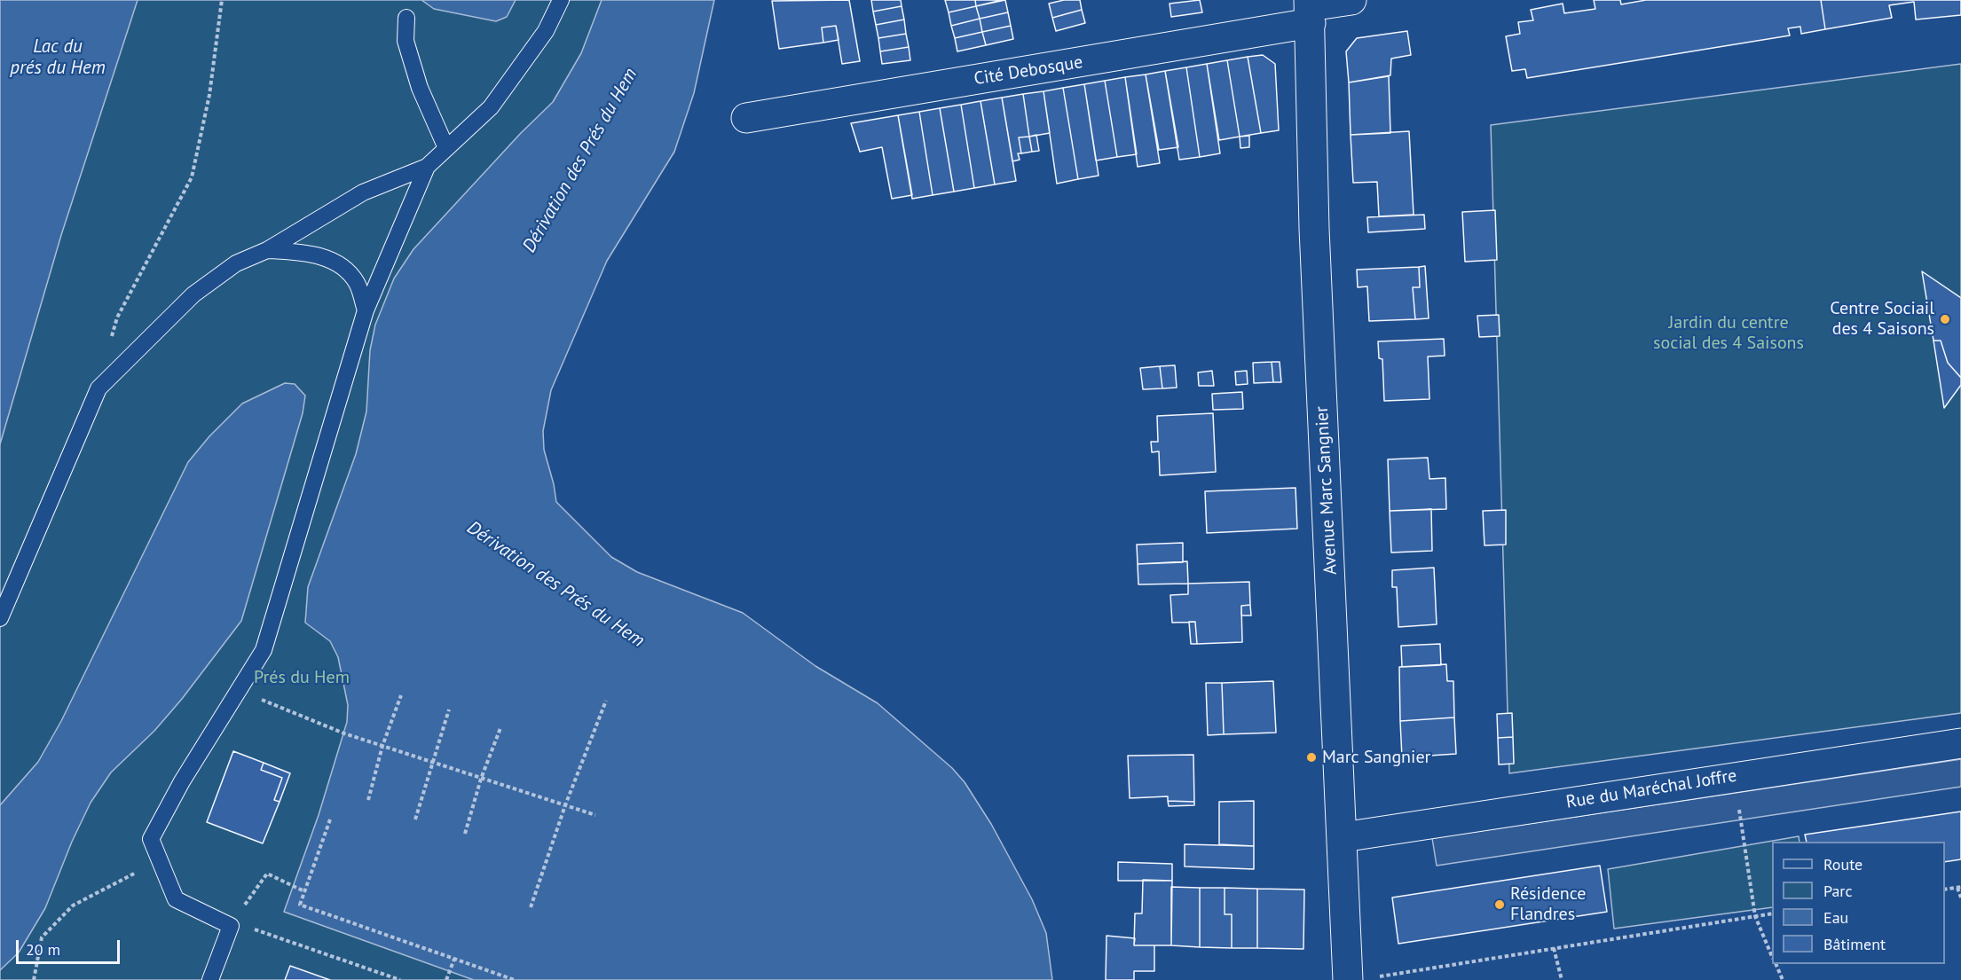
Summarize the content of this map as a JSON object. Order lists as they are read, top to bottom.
{
  "streets": {
    "street": ["Cité Debosque", "Avenue Marc Sangnier", "Rue du Maréchal Joffre"]
  },
  "crossings": [
    ["Cité Debosque", "Avenue Marc Sangnier"],
    ["Avenue Marc Sangnier", "Rue du Maréchal Joffre"]
  ],
  "water": ["Lac du prés du Hem", "Dérivation des Prés du Hem"],
  "parks": ["Jardin du centre social des 4 Saisons", "Prés du Hem"],
  "places": ["Centre Sociail des 4 Saisons", "Marc Sangnier", "Résidence Flandres"],
  "legend": [
    "Route",
    "Parc",
    "Eau",
    "Bâtiment"
  ],
  "scale_bar": "20 m"
}
